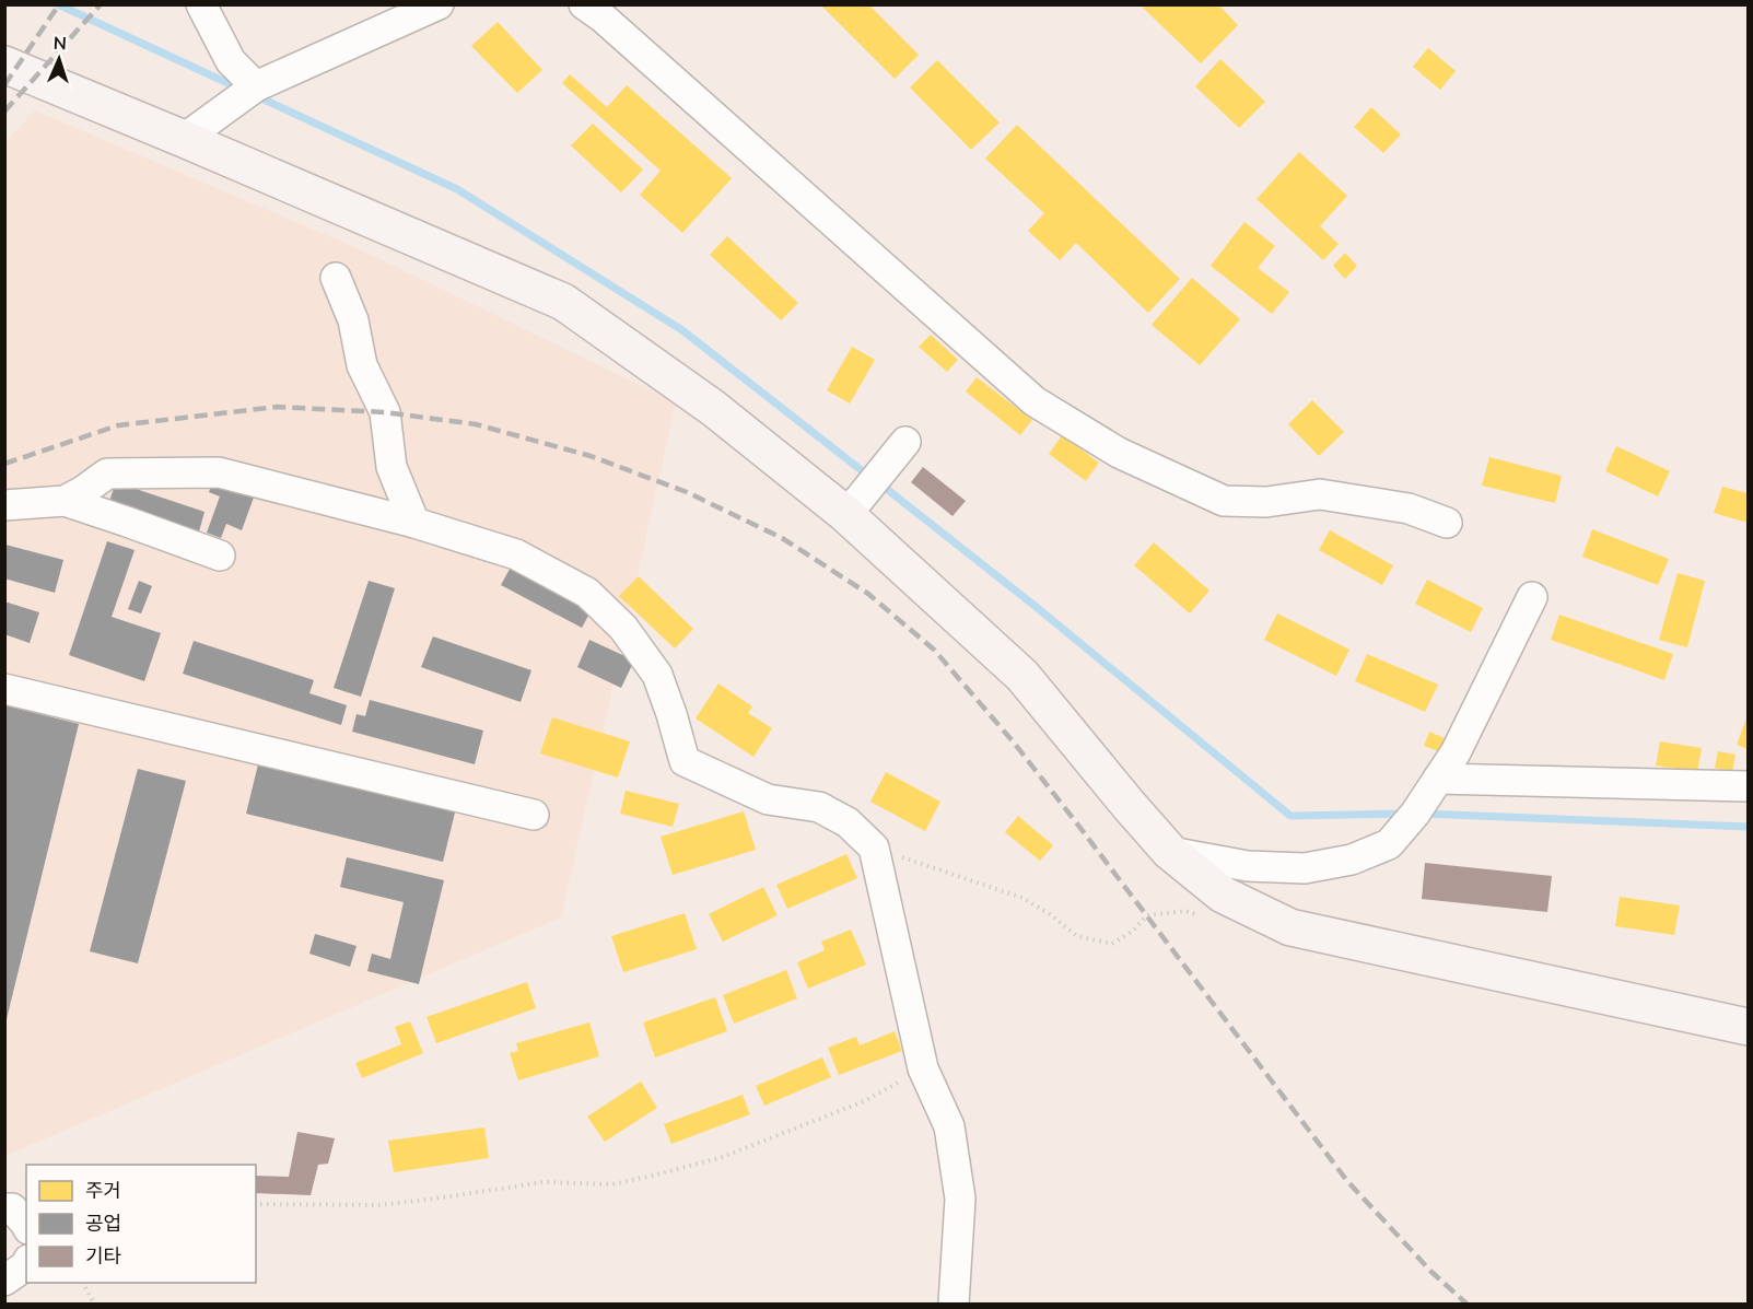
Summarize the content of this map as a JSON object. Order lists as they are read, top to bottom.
{
  "legend": ["주거", "공업", "기타"],
  "north": "top"
}
